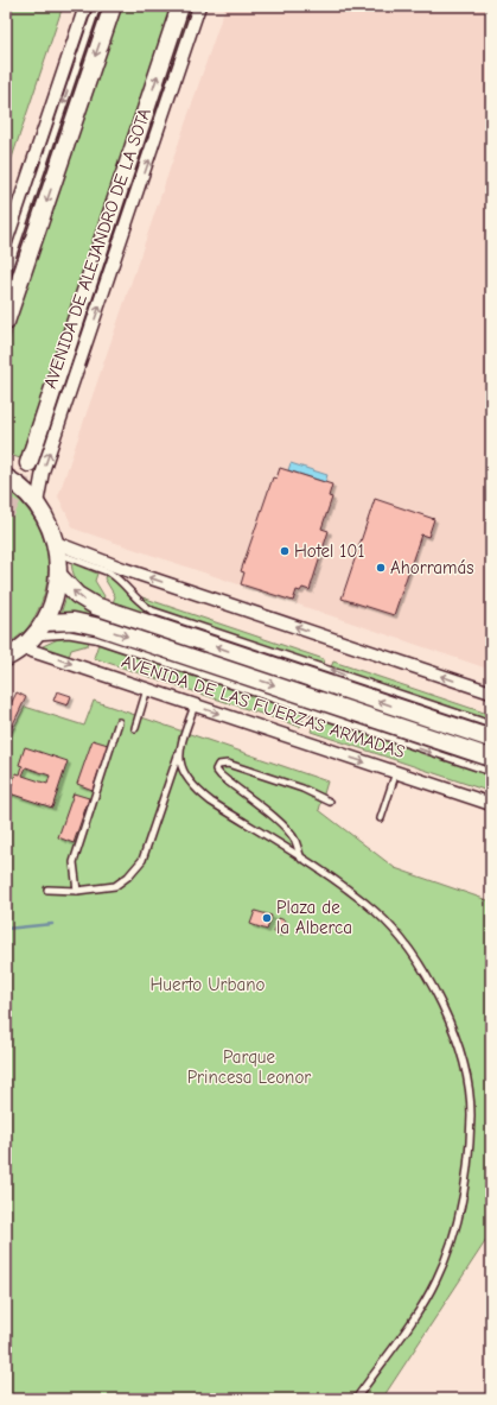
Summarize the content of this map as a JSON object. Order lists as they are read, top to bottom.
{
  "streets": {
    "street": ["AVENIDA DE ALEJANDRO DE LA SOTA", "AVENIDA DE LAS FUERZAS ARMADAS"]
  },
  "parks": ["Huerto Urbano", "Parque Princesa Leonor"],
  "places": ["Hotel 101", "Ahorramás", "Plaza de la Alberca"]
}
